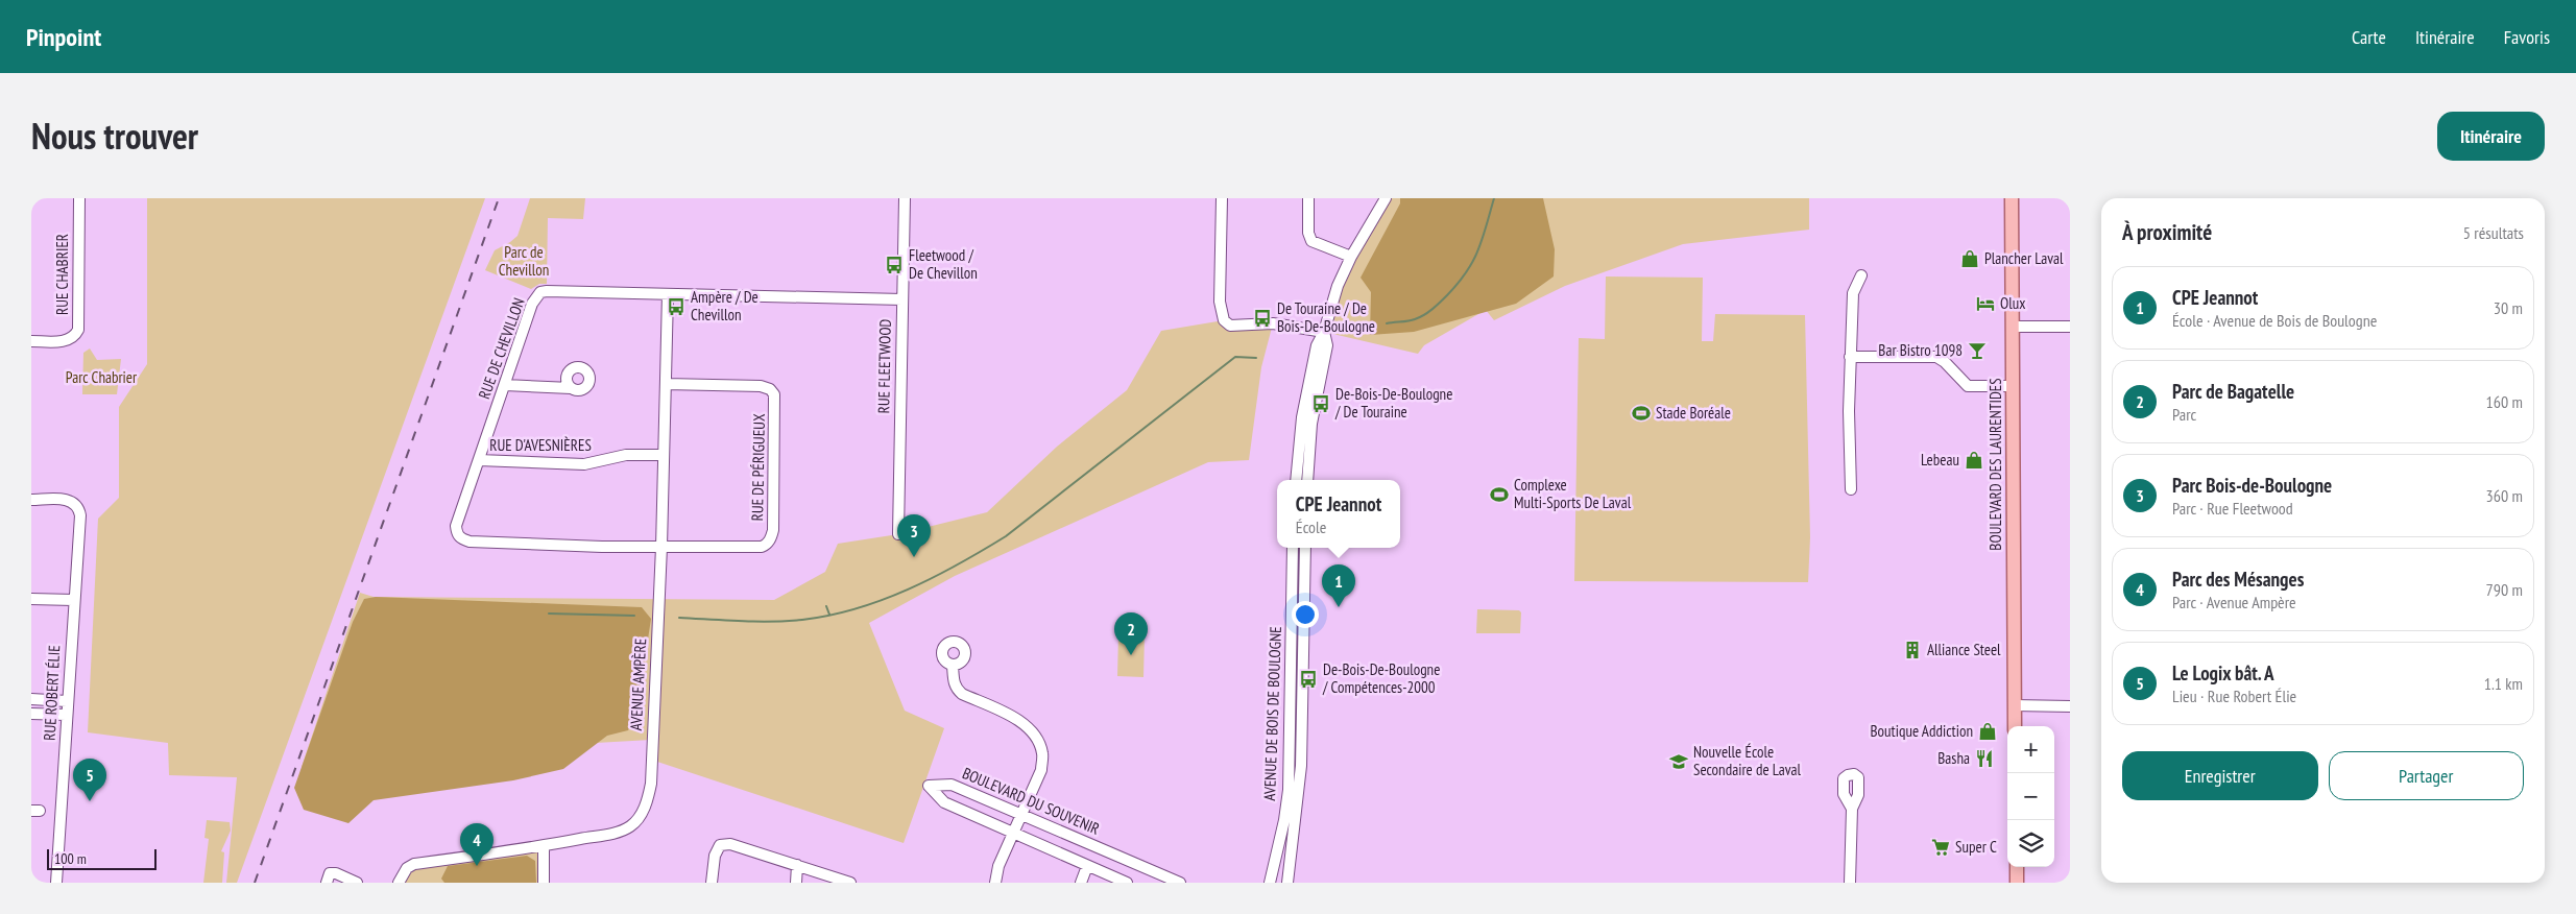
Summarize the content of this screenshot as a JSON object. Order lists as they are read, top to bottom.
{
  "streets": {
    "main road": ["BOULEVARD DES LAURENTIDES"],
    "street": [
      "RUE CHABRIER",
      "RUE DE CHEVILLON",
      "RUE FLEETWOOD",
      "RUE D'AVESNIÈRES",
      "RUE DE PÉRIGUEUX",
      "AVENUE AMPÈRE",
      "RUE ROBERT ÉLIE",
      "AVENUE DE BOIS DE BOULOGNE",
      "BOULEVARD DU SOUVENIR"
    ]
  },
  "crossings": [
    ["RUE DE CHEVILLON", "RUE FLEETWOOD"],
    ["RUE DE CHEVILLON", "RUE D'AVESNIÈRES"],
    ["RUE DE CHEVILLON", "RUE DE PÉRIGUEUX"],
    ["RUE DE CHEVILLON", "AVENUE AMPÈRE"],
    ["RUE D'AVESNIÈRES", "AVENUE AMPÈRE"],
    ["RUE DE PÉRIGUEUX", "AVENUE AMPÈRE"]
  ],
  "parks": ["Parc de Chevillon", "Parc Chabrier"],
  "places": {
    "shop": ["Plancher Laval", "Lebeau", "Boutique Addiction"],
    "bus stop": [
      "Fleetwood / De Chevillon",
      "Ampère / De Chevillon",
      "De Touraine / De Bois-De-Boulogne",
      "De-Bois-De-Boulogne / De Touraine",
      "De-Bois-De-Boulogne / Compétences-2000"
    ],
    "hotel": ["Olux"],
    "bar": ["Bar Bistro 1098"],
    "sports": ["Stade Boréale", "Complexe Multi-Sports De Laval"],
    "building": ["Alliance Steel"],
    "restaurant": ["Basha"],
    "school or university": ["Nouvelle École Secondaire de Laval"],
    "supermarket": ["Super C"]
  },
  "scale_bar": "100 m",
  "page": {
    "header": "Pinpoint",
    "nav": ["Carte", "Itinéraire", "Favoris"],
    "title": "Nous trouver",
    "buttons": [
      "Itinéraire",
      ["Enregistrer", "Partager"]
    ],
    "heading": ["À proximité", "5 résultats"],
    "list": [
      {
        "mark": "1",
        "name": "CPE Jeannot",
        "note": "École · Avenue de Bois de Boulogne",
        "value": "30 m"
      },
      {
        "mark": "2",
        "name": "Parc de Bagatelle",
        "note": "Parc",
        "value": "160 m"
      },
      {
        "mark": "3",
        "name": "Parc Bois-de-Boulogne",
        "note": "Parc · Rue Fleetwood",
        "value": "360 m"
      },
      {
        "mark": "4",
        "name": "Parc des Mésanges",
        "note": "Parc · Avenue Ampère",
        "value": "790 m"
      },
      {
        "mark": "5",
        "name": "Le Logix bât. A",
        "note": "Lieu · Rue Robert Élie",
        "value": "1.1 km"
      }
    ],
    "popup": ["CPE Jeannot", "École"],
    "pins": [
      "3",
      "1",
      "2",
      "5",
      "4"
    ],
    "map_buttons": ["+", "−"],
    "scale": "100 m"
  }
}
